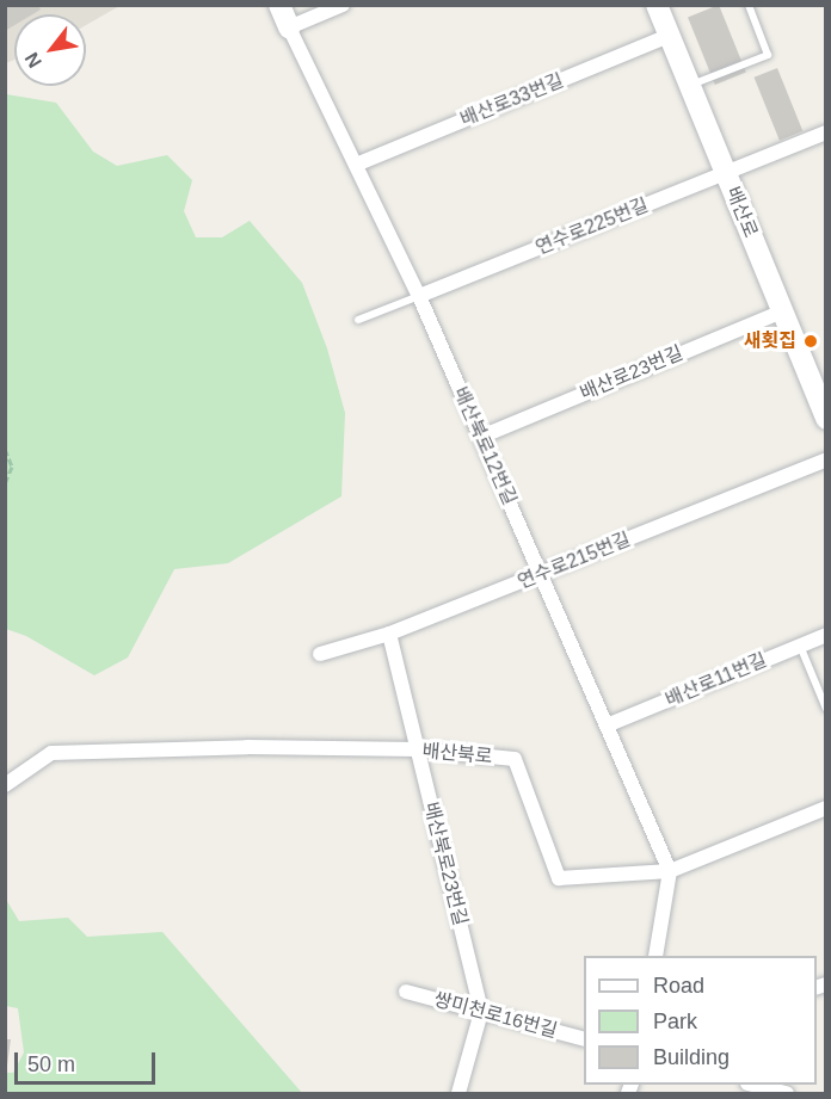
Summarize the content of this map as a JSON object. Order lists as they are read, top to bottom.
{
  "streets": {
    "street": [
      "배산로33번길",
      "배산로",
      "연수로225번길",
      "배산로23번길",
      "배산북로12번길",
      "연수로215번길",
      "배산로11번길",
      "배산북로",
      "배산북로23번길",
      "쌍미천로16번길"
    ]
  },
  "crossings": [
    ["배산로33번길", "배산로"],
    ["배산로33번길", "배산북로12번길"],
    ["배산로", "연수로225번길"],
    ["배산로", "배산로23번길"],
    ["연수로225번길", "배산북로12번길"],
    ["배산로23번길", "배산북로12번길"],
    ["배산북로12번길", "연수로215번길"],
    ["배산북로12번길", "배산로11번길"],
    ["배산북로12번길", "배산북로"],
    ["연수로215번길", "배산북로23번길"],
    ["배산북로", "배산북로23번길"],
    ["배산북로23번길", "쌍미천로16번길"]
  ],
  "places": ["새횟집"],
  "legend": ["Road", "Park", "Building"],
  "scale_bar": "50 m",
  "north": "bottom left"
}
